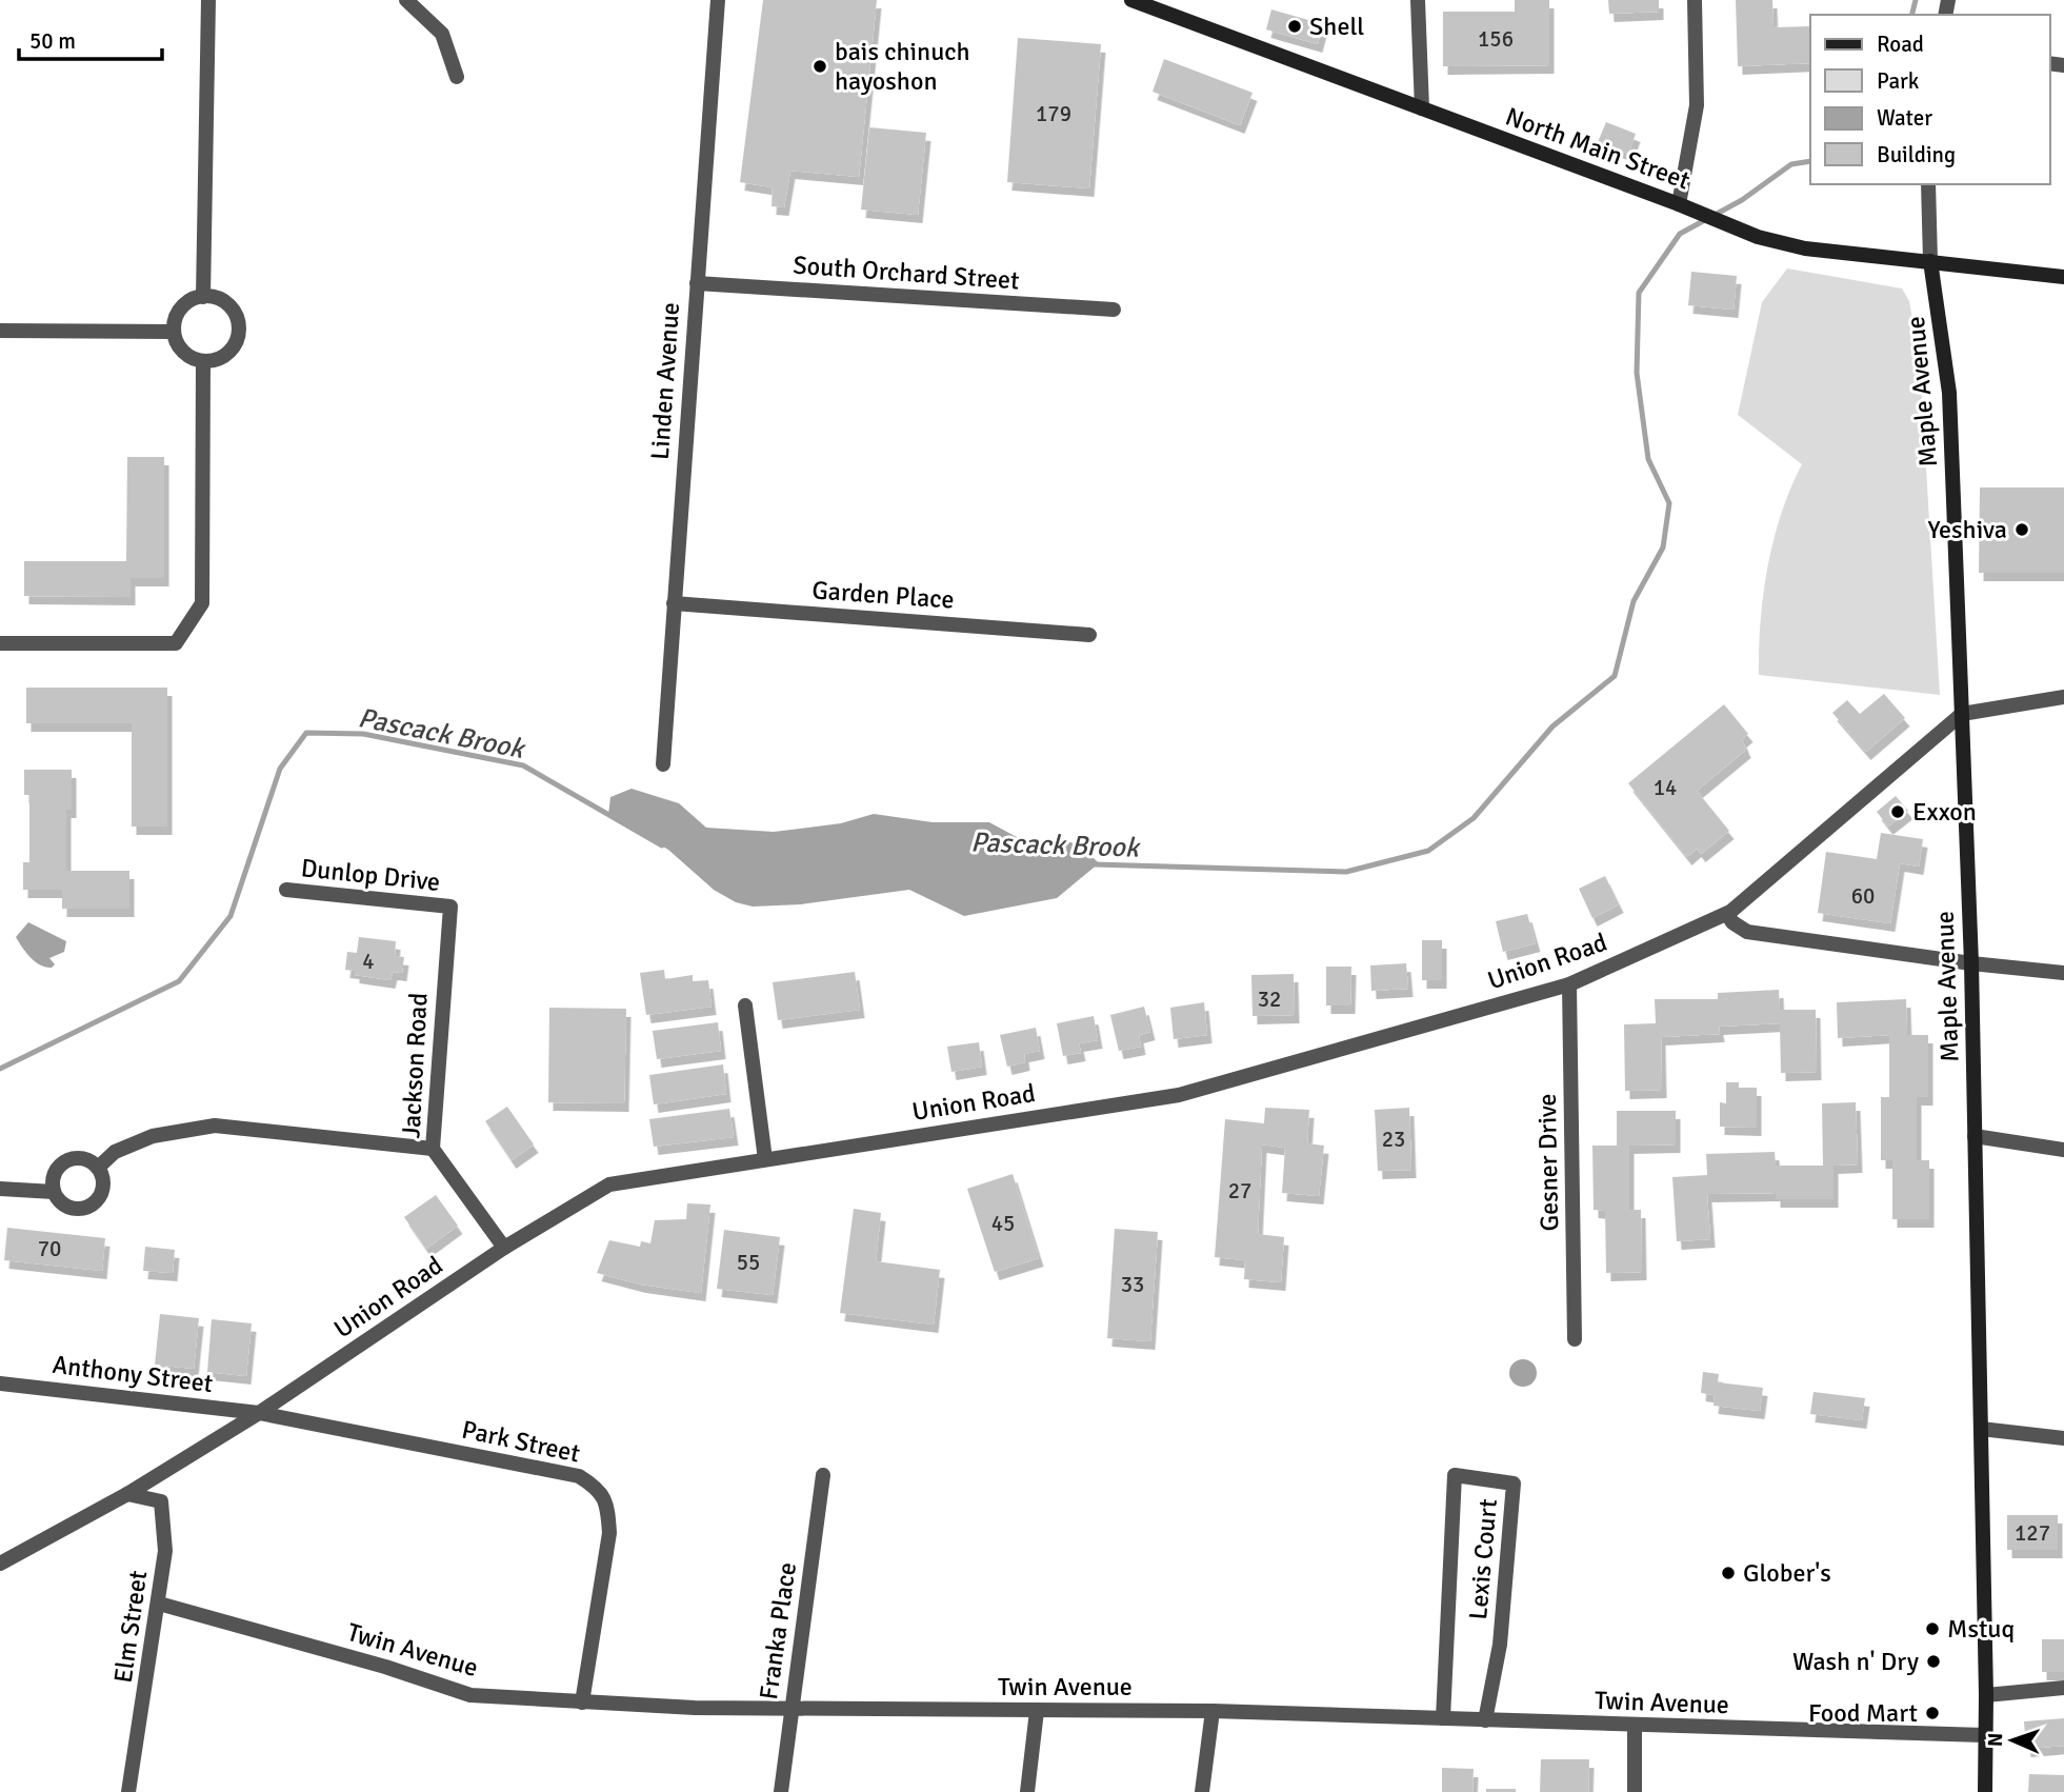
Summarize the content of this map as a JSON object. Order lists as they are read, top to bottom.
{
  "streets": {
    "street": [
      "North Main Street",
      "South Orchard Street",
      "Linden Avenue",
      "Maple Avenue",
      "Garden Place",
      "Dunlop Drive",
      "Union Road",
      "Jackson Road",
      "Gesner Drive",
      "Anthony Street",
      "Park Street",
      "Lexis Court",
      "Elm Street",
      "Franka Place",
      "Twin Avenue"
    ]
  },
  "crossings": [
    ["North Main Street", "Maple Avenue"],
    ["South Orchard Street", "Linden Avenue"],
    ["Linden Avenue", "Garden Place"],
    ["Maple Avenue", "Union Road"],
    ["Maple Avenue", "Twin Avenue"],
    ["Dunlop Drive", "Jackson Road"],
    ["Union Road", "Jackson Road"],
    ["Union Road", "Gesner Drive"],
    ["Union Road", "Anthony Street"],
    ["Union Road", "Park Street"],
    ["Union Road", "Elm Street"],
    ["Anthony Street", "Park Street"],
    ["Park Street", "Twin Avenue"],
    ["Lexis Court", "Twin Avenue"],
    ["Elm Street", "Twin Avenue"],
    ["Franka Place", "Twin Avenue"]
  ],
  "water": ["Pascack Brook"],
  "places": [
    "Shell",
    "bais chinuch hayoshon",
    "Yeshiva",
    "Exxon",
    "Glober's",
    "Mstuq",
    "Wash n' Dry",
    "Food Mart"
  ],
  "house_numbers": [
    "156",
    "179",
    "14",
    "60",
    "4",
    "32",
    "23",
    "27",
    "45",
    "70",
    "55",
    "33",
    "127"
  ],
  "legend": [
    "Road",
    "Park",
    "Water",
    "Building"
  ],
  "scale_bar": "50 m",
  "north": "left"
}
